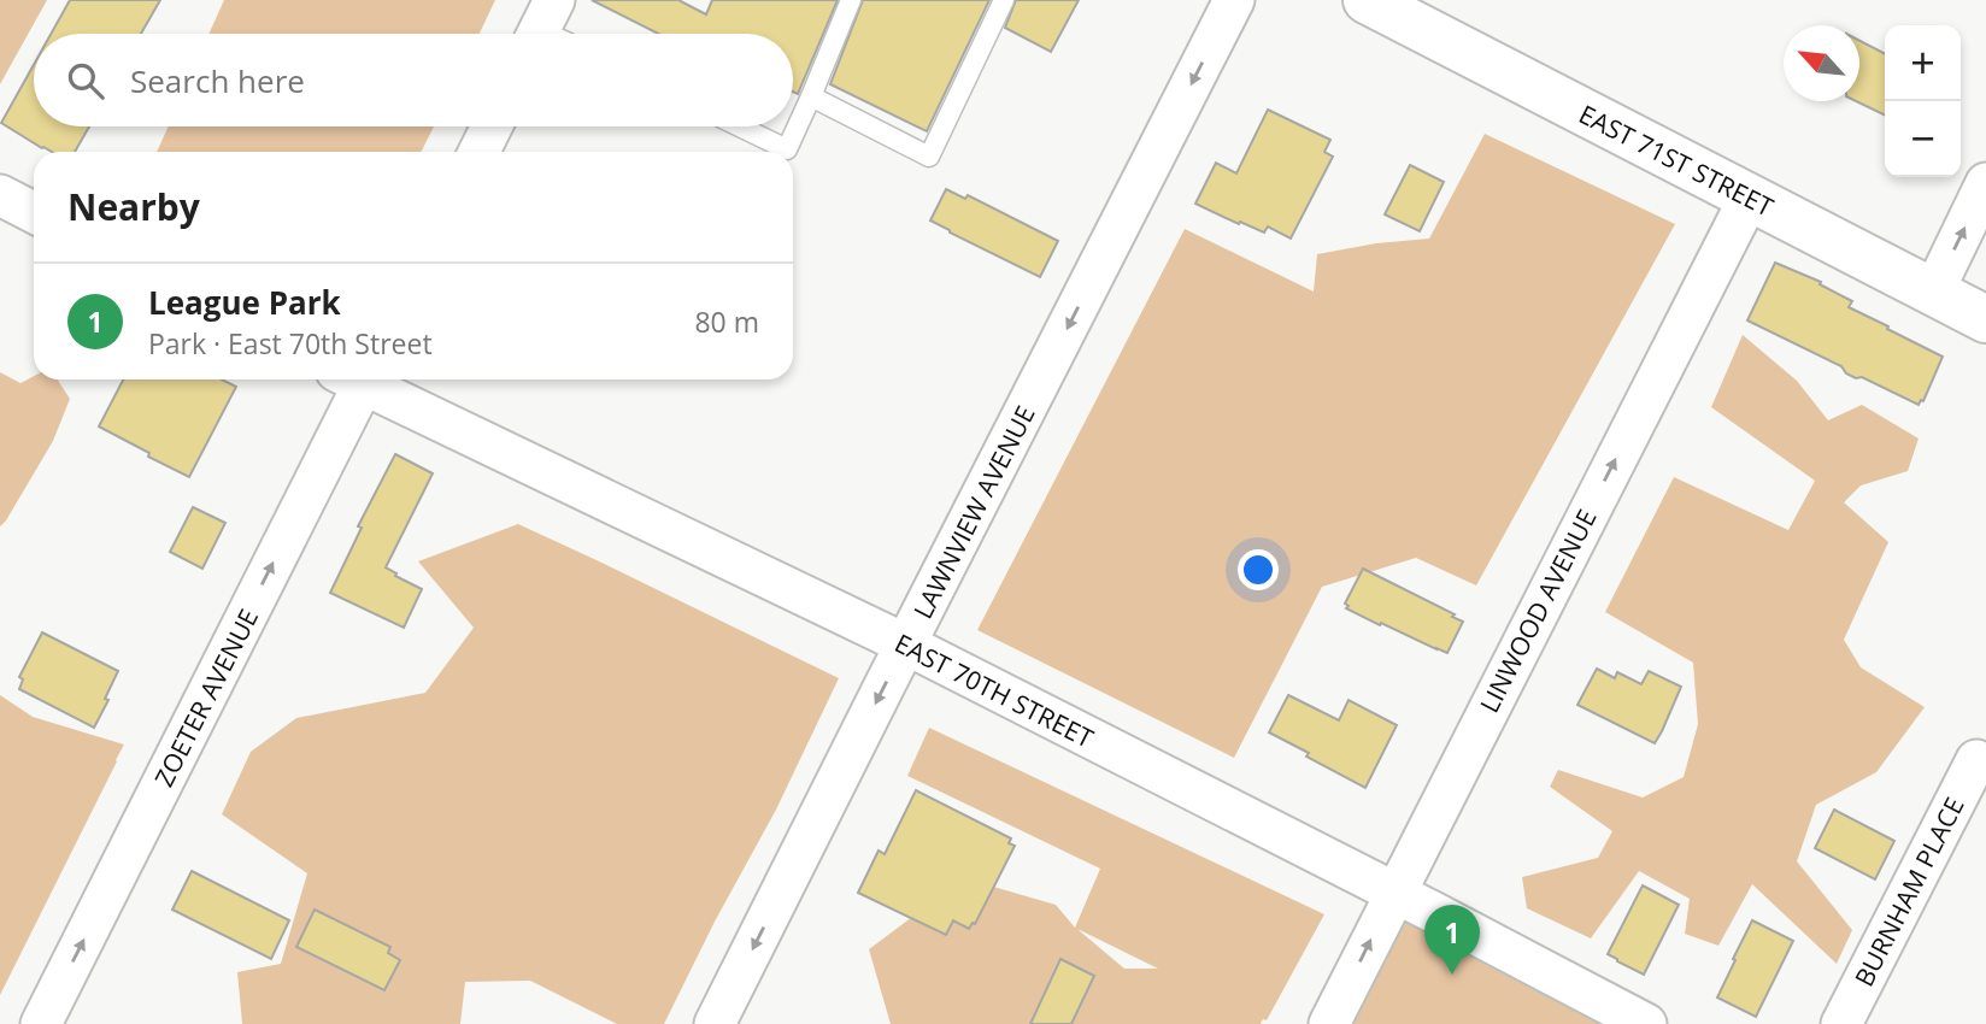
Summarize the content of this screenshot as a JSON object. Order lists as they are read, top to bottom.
{
  "streets": {
    "street": [
      "EAST 71ST STREET",
      "LAWNVIEW AVENUE",
      "LINWOOD AVENUE",
      "EAST 70TH STREET",
      "ZOETER AVENUE",
      "BURNHAM PLACE"
    ]
  },
  "crossings": [
    ["EAST 71ST STREET", "LINWOOD AVENUE"],
    ["LAWNVIEW AVENUE", "EAST 70TH STREET"],
    ["LINWOOD AVENUE", "EAST 70TH STREET"]
  ],
  "one_way": ["LAWNVIEW AVENUE", "LINWOOD AVENUE", "ZOETER AVENUE"],
  "north": "top left",
  "page": {
    "map_buttons": ["+", "−"],
    "search": "Search here",
    "heading": "Nearby",
    "list": [
      {
        "mark": "1",
        "name": "League Park",
        "note": "Park · East 70th Street",
        "value": "80 m"
      }
    ],
    "pins": "1"
  }
}
